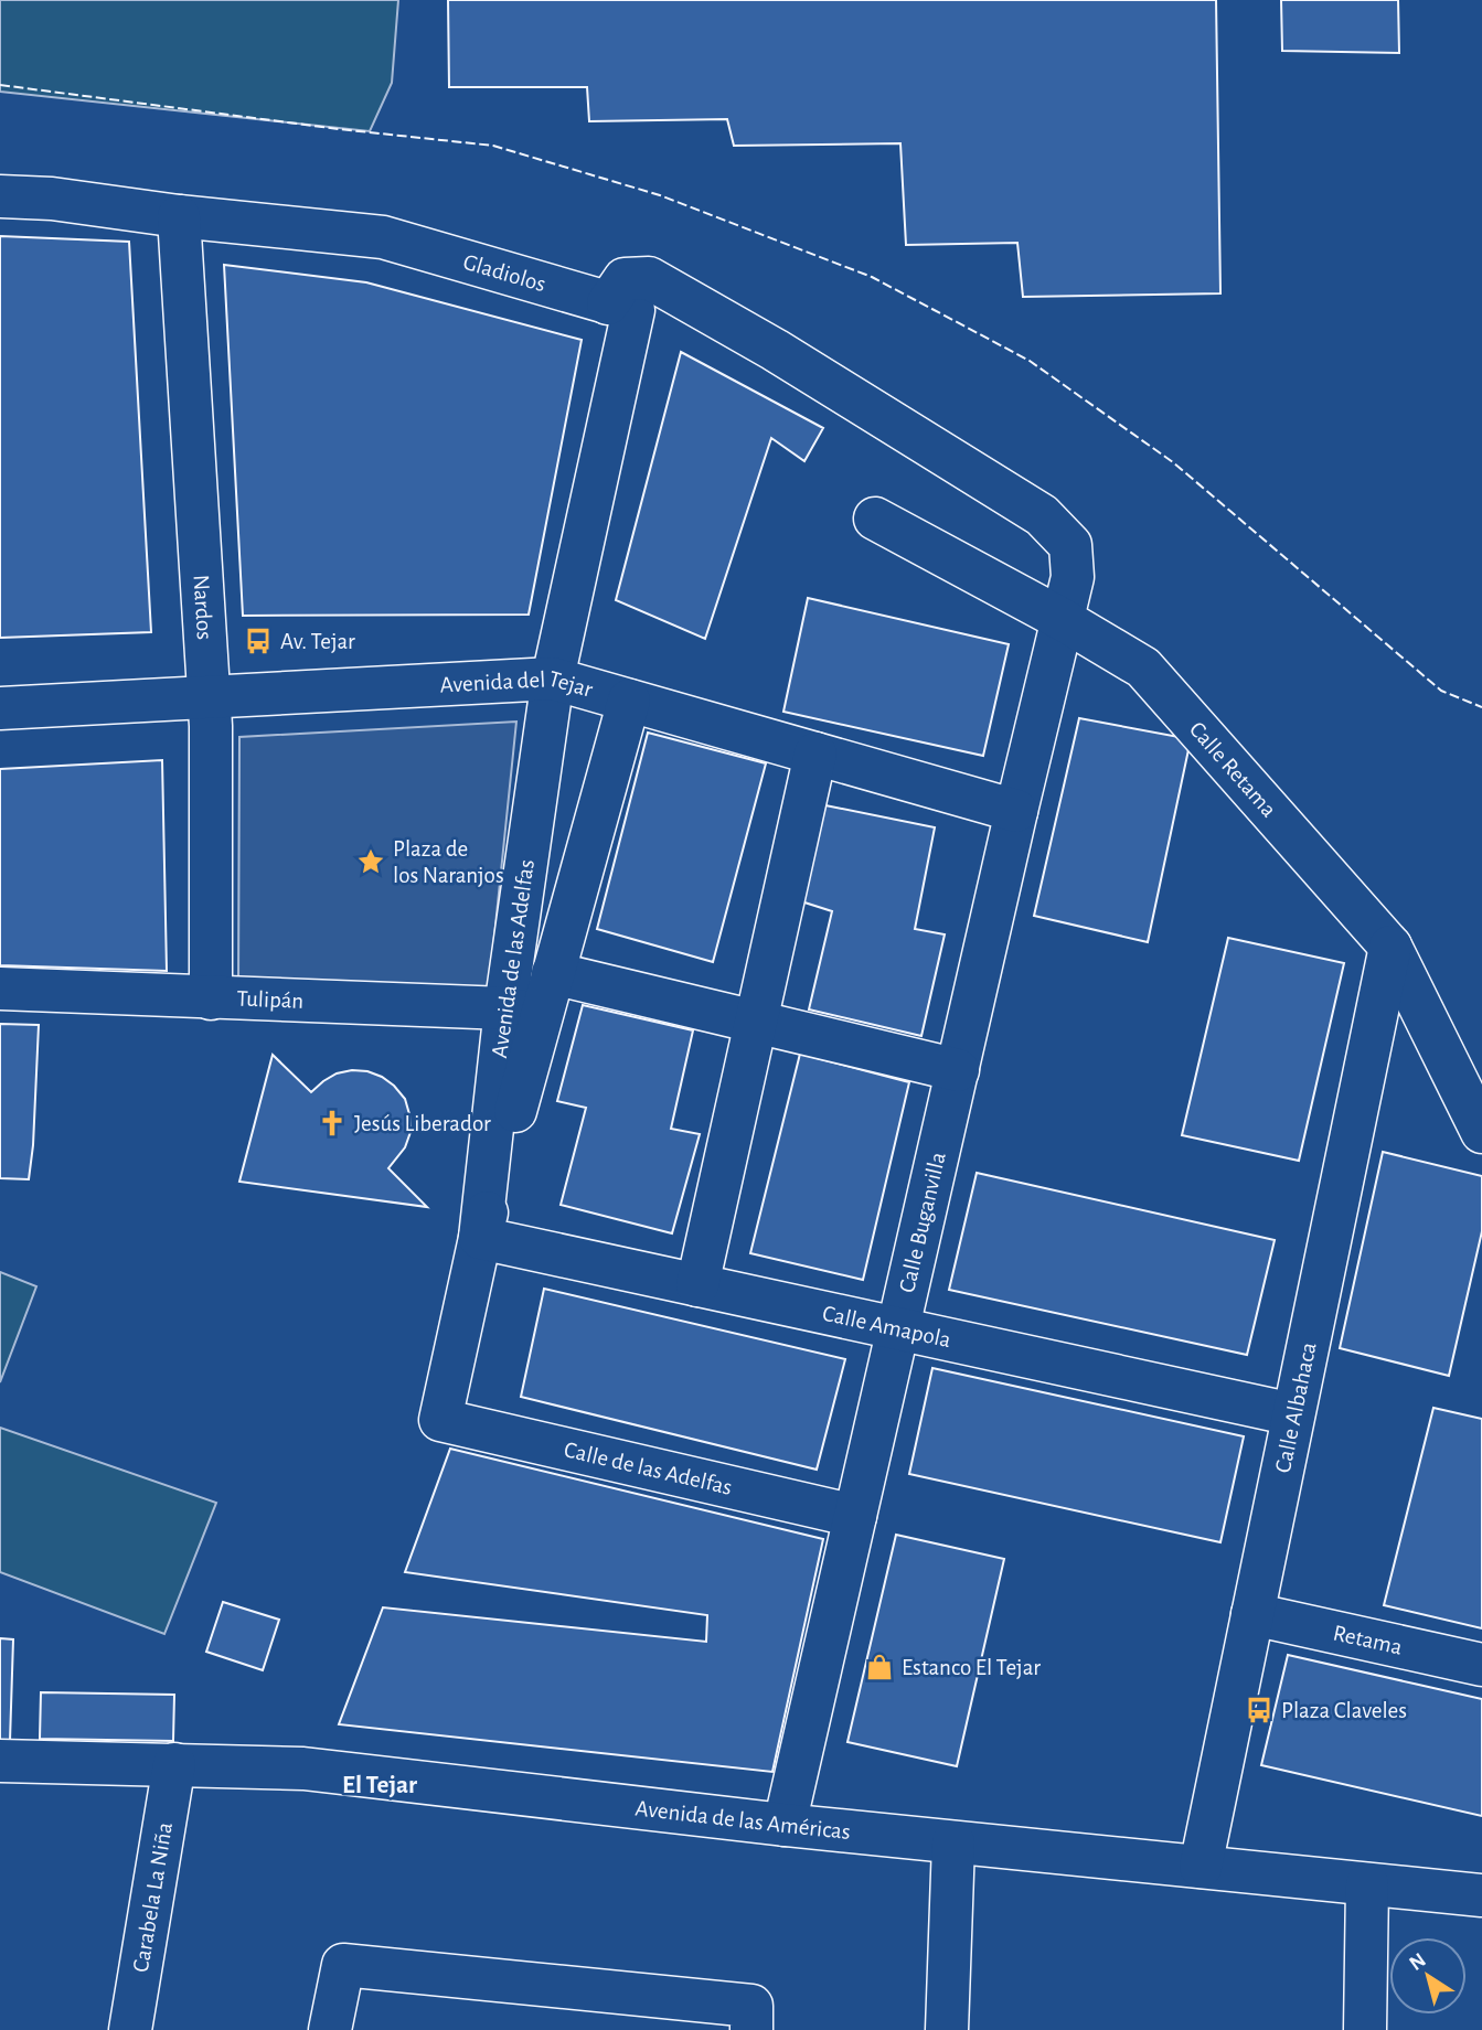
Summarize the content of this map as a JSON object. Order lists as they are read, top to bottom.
{
  "streets": {
    "street": [
      "Gladiolos",
      "Nardos",
      "Avenida del Tejar",
      "Calle Retama",
      "Avenida de las Adelfas",
      "Tulipán",
      "Calle Buganvilla",
      "Calle Amapola",
      "Calle Albahaca",
      "Calle de las Adelfas",
      "Retama",
      "Avenida de las Américas",
      "Carabela La Niña"
    ]
  },
  "crossings": [
    ["Gladiolos", "Nardos"],
    ["Gladiolos", "Avenida del Tejar"],
    ["Gladiolos", "Avenida de las Adelfas"],
    ["Gladiolos", "Calle Buganvilla"],
    ["Nardos", "Avenida del Tejar"],
    ["Nardos", "Tulipán"],
    ["Avenida del Tejar", "Avenida de las Adelfas"],
    ["Avenida del Tejar", "Calle Buganvilla"],
    ["Calle Retama", "Calle Buganvilla"],
    ["Calle Retama", "Calle Albahaca"],
    ["Avenida de las Adelfas", "Tulipán"],
    ["Avenida de las Adelfas", "Calle Amapola"],
    ["Avenida de las Adelfas", "Calle de las Adelfas"],
    ["Calle Buganvilla", "Calle Amapola"],
    ["Calle Buganvilla", "Calle de las Adelfas"],
    ["Calle Buganvilla", "Avenida de las Américas"],
    ["Calle Amapola", "Calle Albahaca"],
    ["Calle Albahaca", "Retama"],
    ["Calle Albahaca", "Avenida de las Américas"],
    ["Avenida de las Américas", "Carabela La Niña"]
  ],
  "districts": ["El Tejar"],
  "places": {
    "bus stop": ["Av. Tejar", "Plaza Claveles"],
    "place": ["Plaza de los Naranjos"],
    "church": ["Jesús Liberador"],
    "shop": ["Estanco El Tejar"]
  },
  "north": "top left"
}
